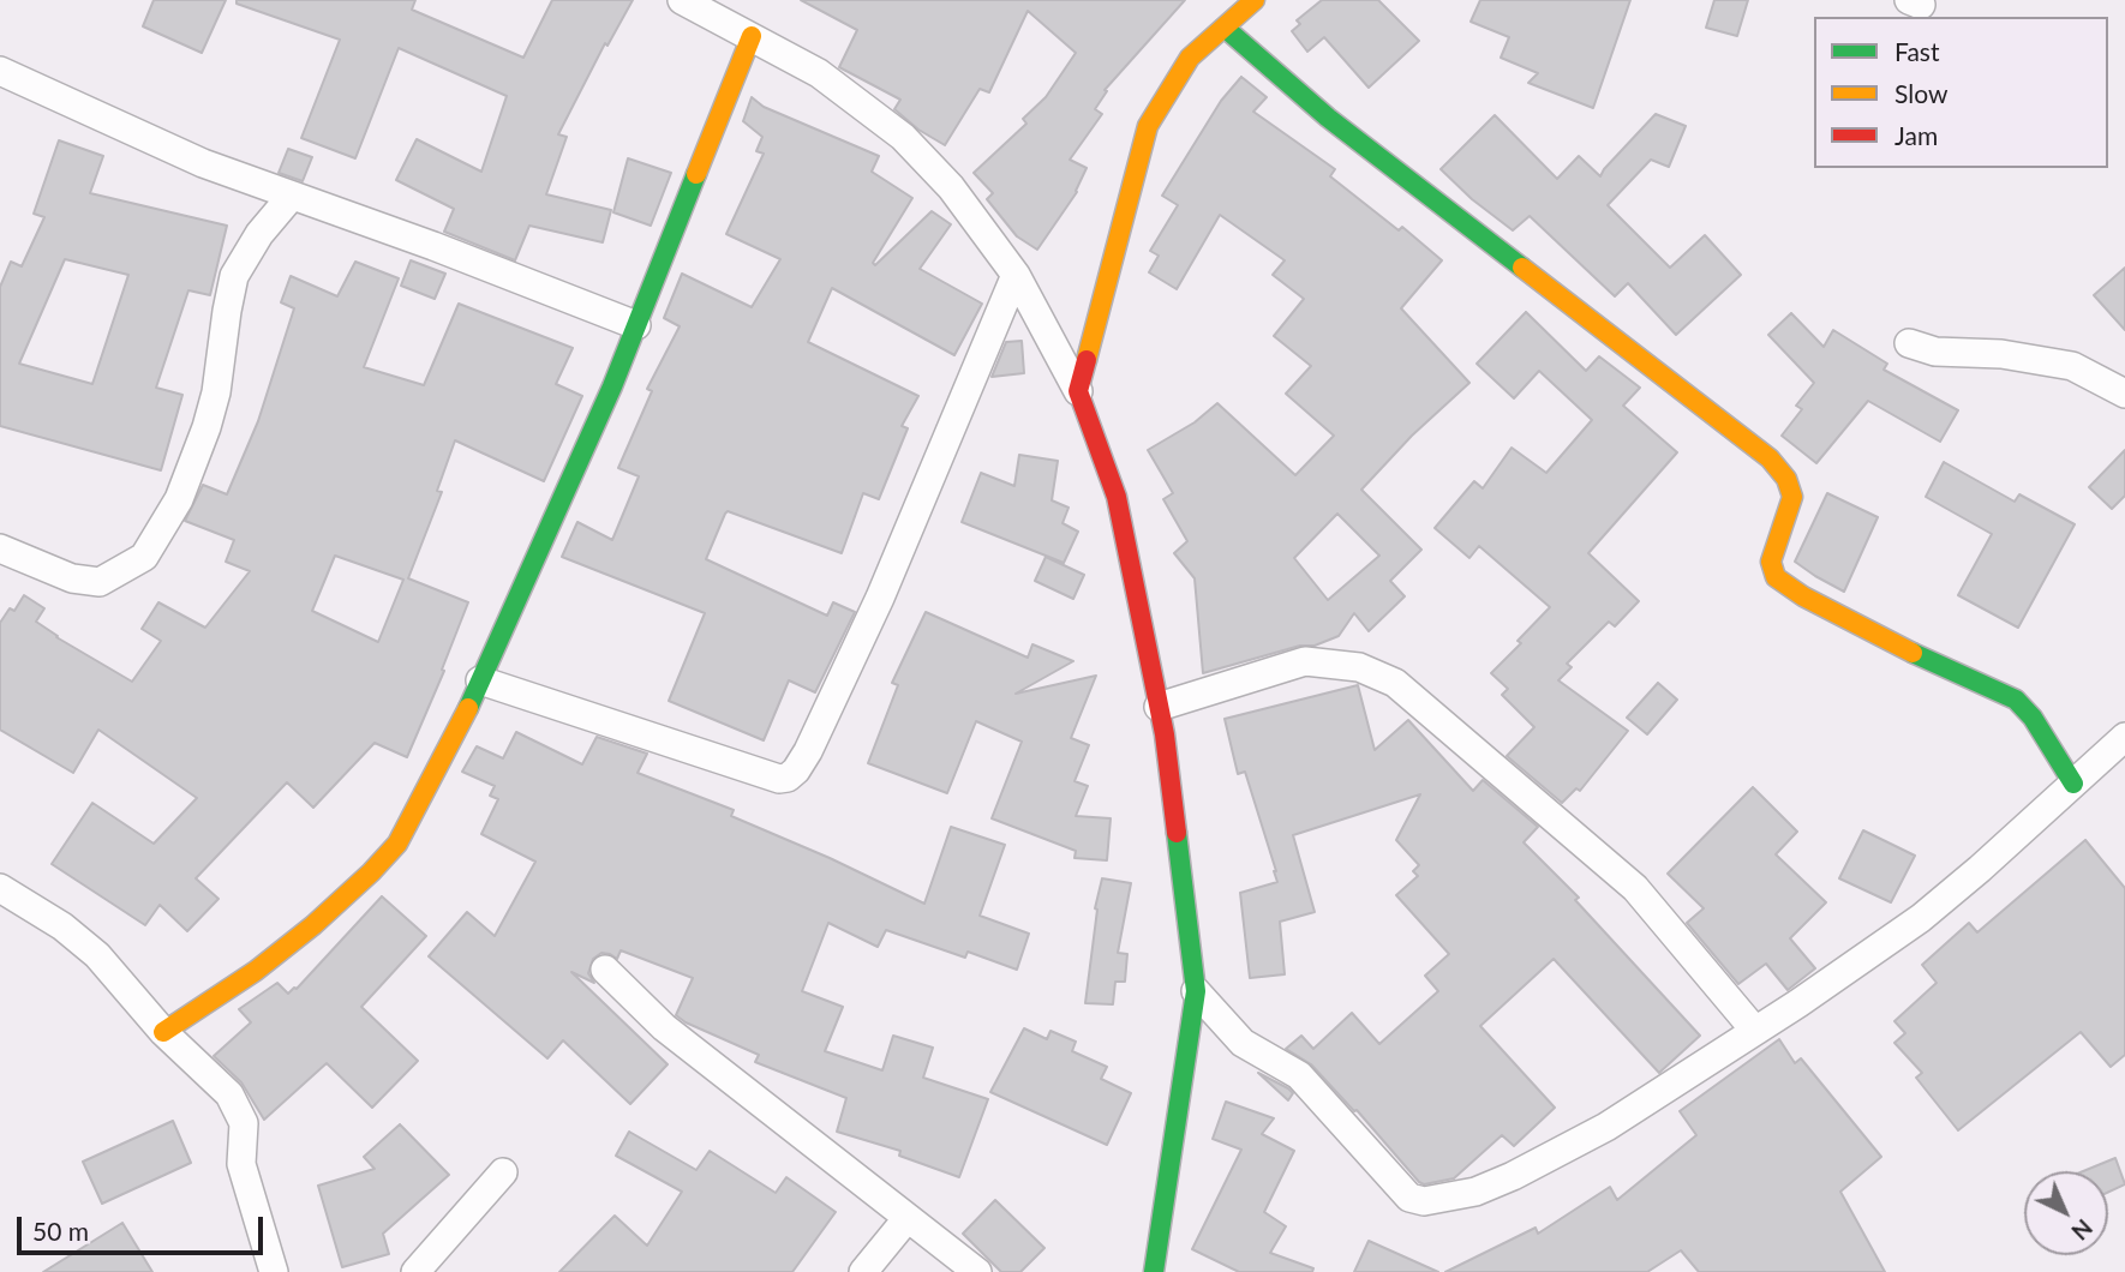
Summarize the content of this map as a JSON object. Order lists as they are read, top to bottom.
{
  "legend": ["Fast", "Slow", "Jam"],
  "scale_bar": "50 m",
  "north": "bottom right"
}
